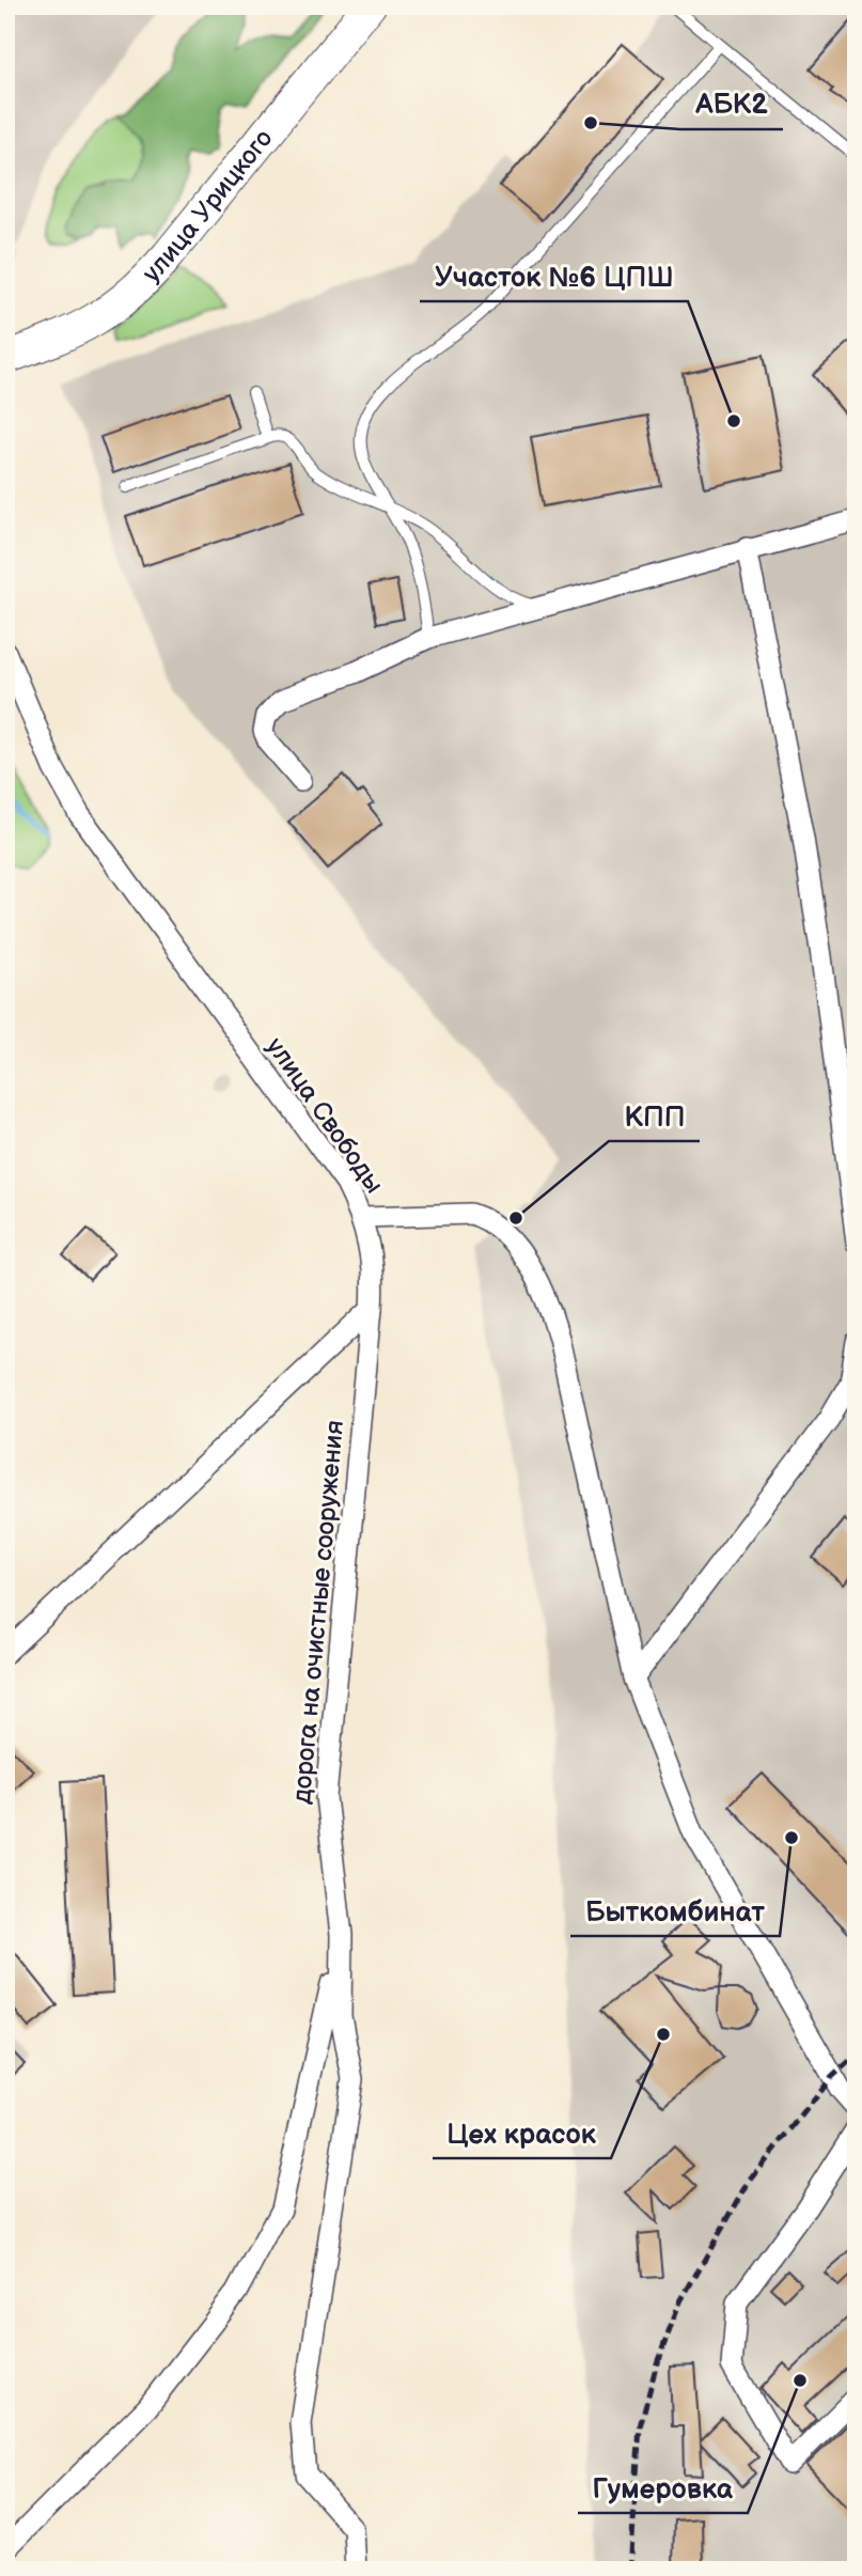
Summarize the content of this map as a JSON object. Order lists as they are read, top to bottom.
{
  "streets": {
    "main road": ["улица Урицкого"],
    "street": ["улица Свободы", "дорога на очистные сооружения"]
  },
  "crossings": [
    ["улица Свободы", "дорога на очистные сооружения"]
  ],
  "places": [
    "АБК2",
    "Участок №6 ЦПШ",
    "КПП",
    "Быткомбинат",
    "Цех красок",
    "Гумеровка"
  ]
}
